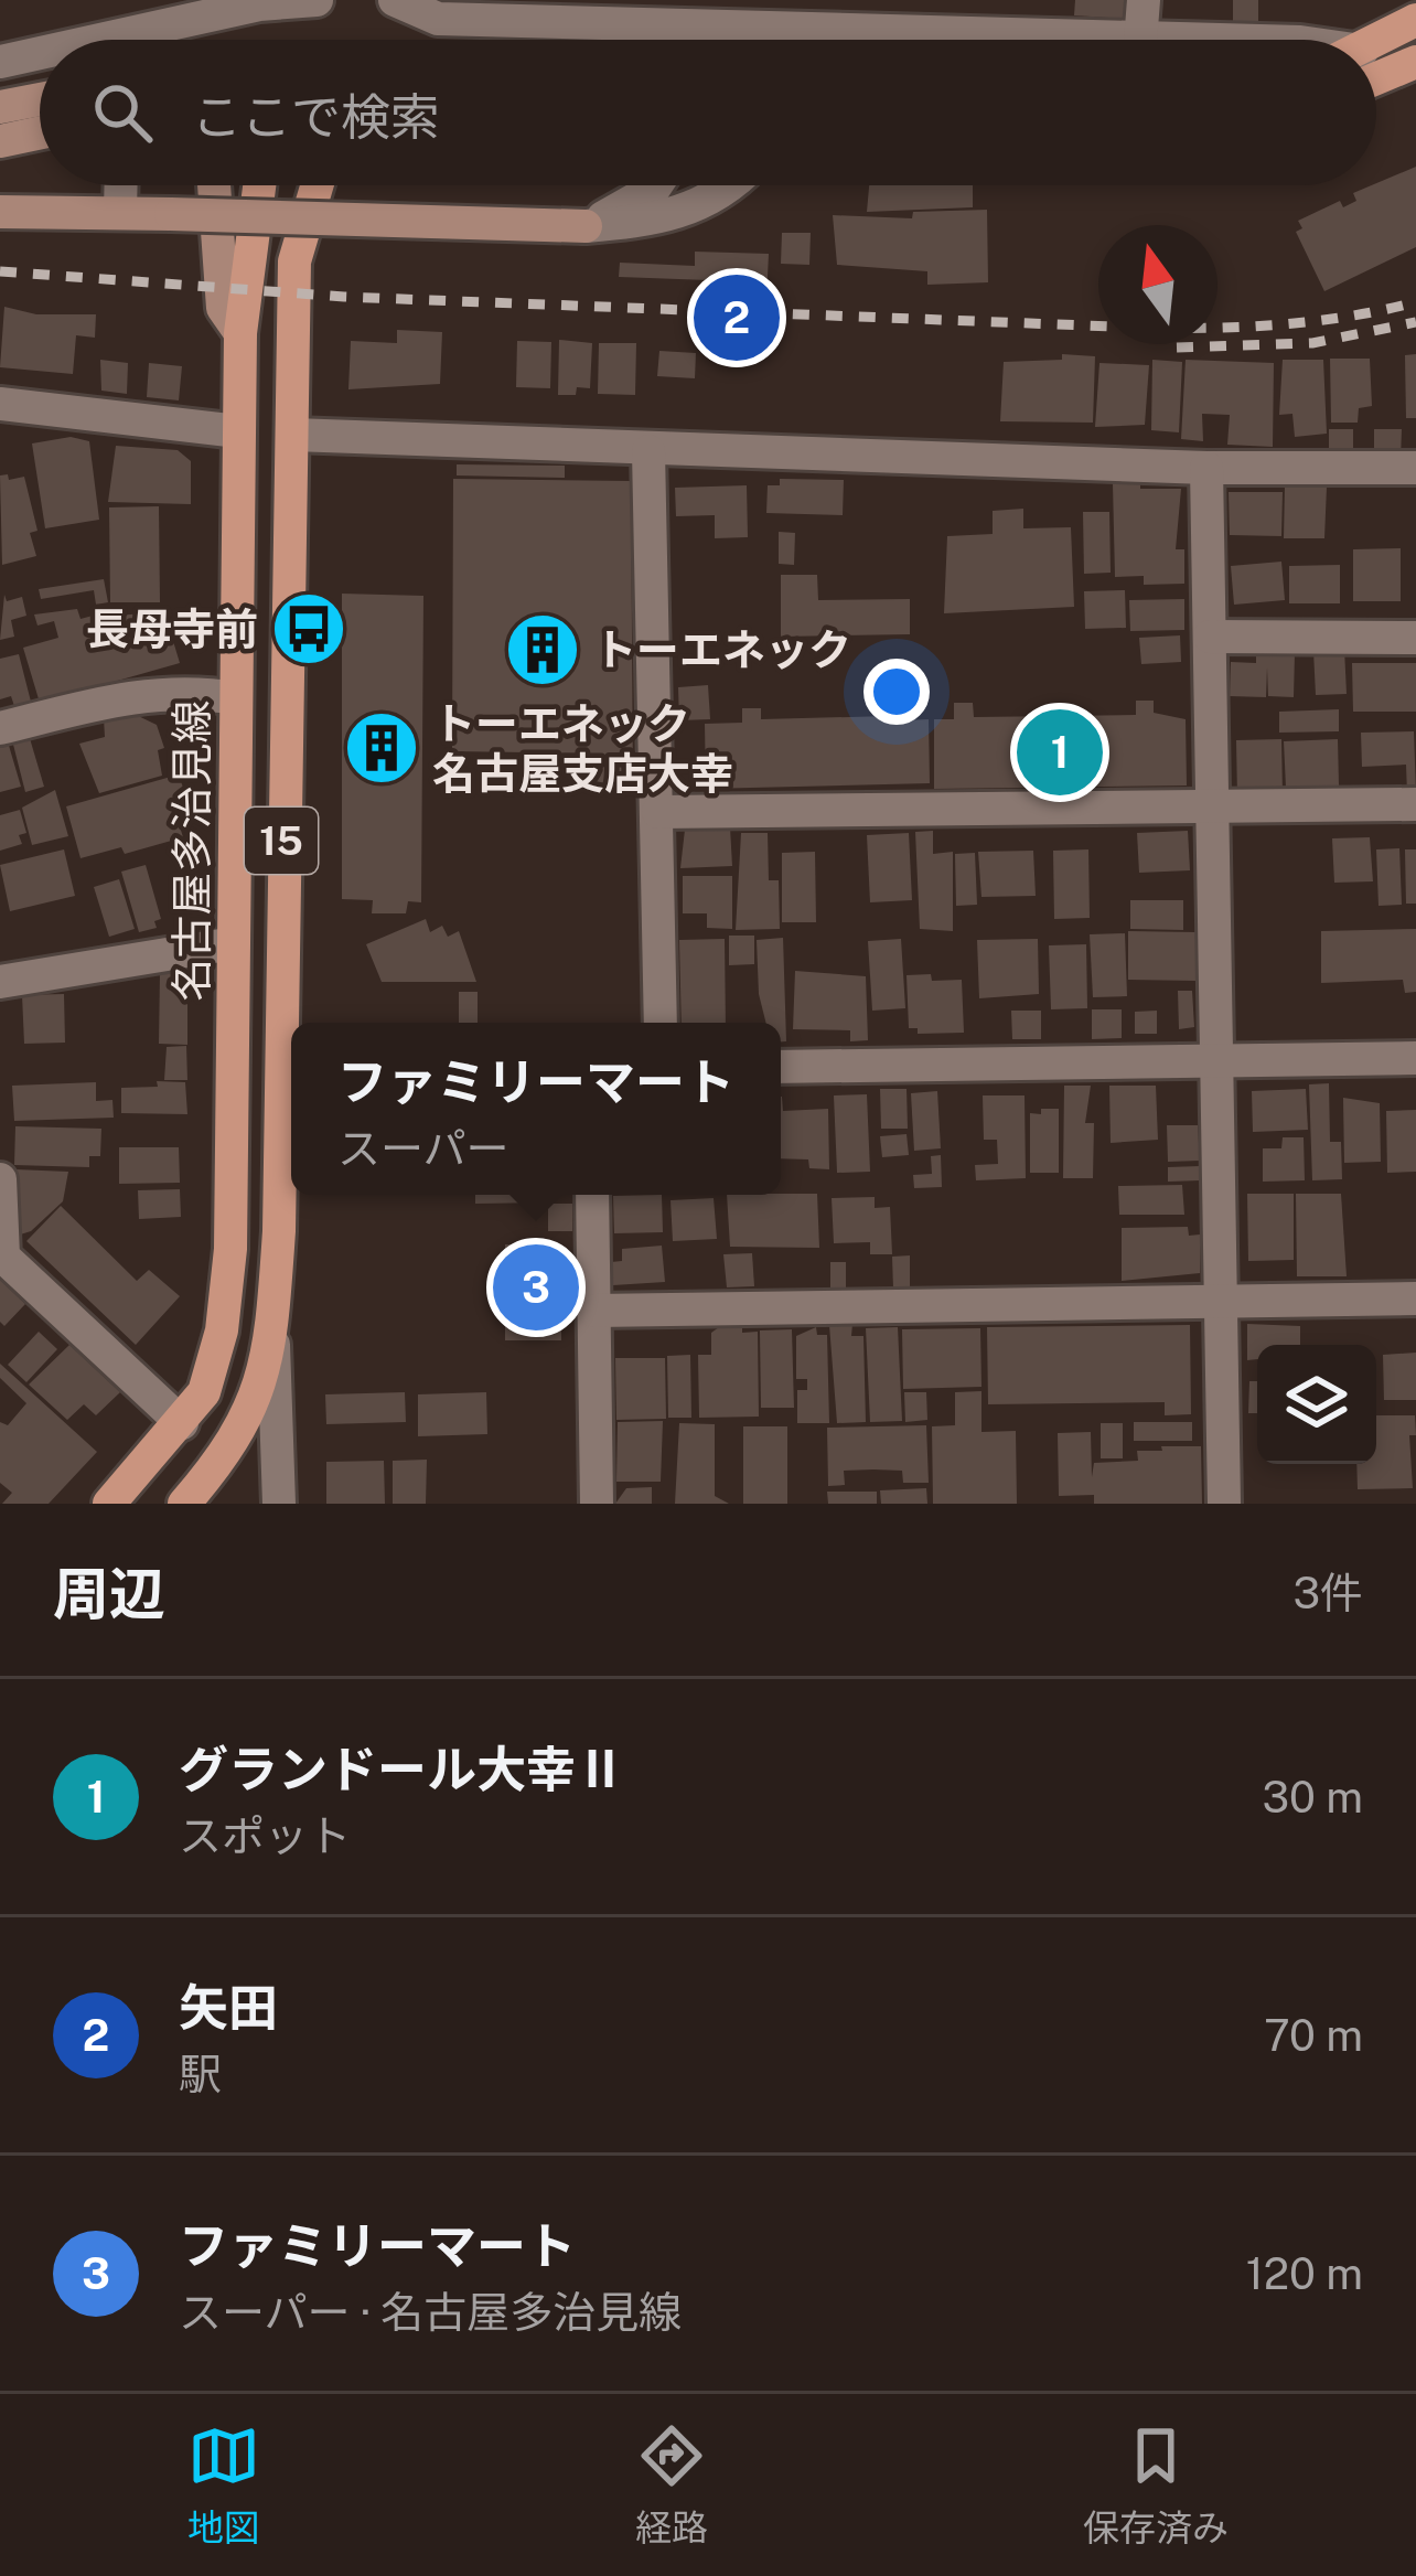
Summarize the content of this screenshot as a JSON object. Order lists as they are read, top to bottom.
{
  "streets": {
    "main road": ["15", "名古屋多治見線"]
  },
  "places": {
    "bus stop": ["長母寺前"],
    "building": ["トーエネック", "トーエネック 名古屋支店大幸"]
  },
  "north": "top",
  "page": {
    "search": "ここで検索",
    "pins": ["2", "1", "3"],
    "popup": ["ファミリーマート", "スーパー"],
    "heading": ["周辺", "3件"],
    "list": [
      {
        "mark": "1",
        "name": "グランドール大幸Ⅱ",
        "note": "スポット",
        "value": "30 m"
      },
      {
        "mark": "2",
        "name": "矢田",
        "note": "駅",
        "value": "70 m"
      },
      {
        "mark": "3",
        "name": "ファミリーマート",
        "note": "スーパー · 名古屋多治見線",
        "value": "120 m"
      }
    ],
    "nav": ["地図", "経路", "保存済み"]
  }
}
